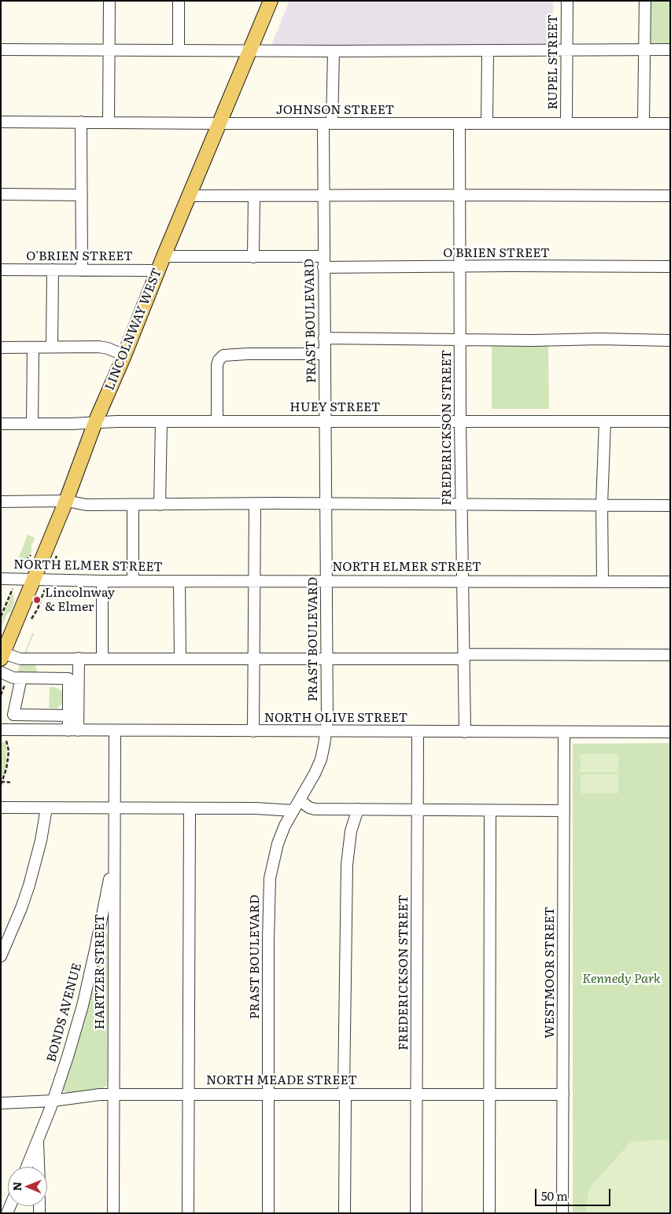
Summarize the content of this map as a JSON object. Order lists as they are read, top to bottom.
{
  "streets": {
    "main road": ["LINCOLNWAY WEST"],
    "street": [
      "RUPEL STREET",
      "JOHNSON STREET",
      "O'BRIEN STREET",
      "PRAST BOULEVARD",
      "HUEY STREET",
      "FREDERICKSON STREET",
      "NORTH ELMER STREET",
      "NORTH OLIVE STREET",
      "HARTZER STREET",
      "WESTMOOR STREET",
      "BONDS AVENUE",
      "NORTH MEADE STREET"
    ]
  },
  "crossings": [
    ["RUPEL STREET", "JOHNSON STREET"],
    ["JOHNSON STREET", "PRAST BOULEVARD"],
    ["JOHNSON STREET", "LINCOLNWAY WEST"],
    ["JOHNSON STREET", "FREDERICKSON STREET"],
    ["O'BRIEN STREET", "PRAST BOULEVARD"],
    ["O'BRIEN STREET", "LINCOLNWAY WEST"],
    ["O'BRIEN STREET", "FREDERICKSON STREET"],
    ["PRAST BOULEVARD", "HUEY STREET"],
    ["PRAST BOULEVARD", "NORTH ELMER STREET"],
    ["PRAST BOULEVARD", "NORTH OLIVE STREET"],
    ["PRAST BOULEVARD", "NORTH MEADE STREET"],
    ["LINCOLNWAY WEST", "HUEY STREET"],
    ["LINCOLNWAY WEST", "NORTH ELMER STREET"],
    ["HUEY STREET", "FREDERICKSON STREET"],
    ["FREDERICKSON STREET", "NORTH ELMER STREET"],
    ["FREDERICKSON STREET", "NORTH OLIVE STREET"],
    ["FREDERICKSON STREET", "NORTH MEADE STREET"],
    ["NORTH OLIVE STREET", "HARTZER STREET"],
    ["NORTH OLIVE STREET", "WESTMOOR STREET"],
    ["HARTZER STREET", "BONDS AVENUE"],
    ["HARTZER STREET", "NORTH MEADE STREET"],
    ["WESTMOOR STREET", "NORTH MEADE STREET"],
    ["BONDS AVENUE", "NORTH MEADE STREET"]
  ],
  "parks": ["Kennedy Park"],
  "places": ["Lincolnway & Elmer"],
  "scale_bar": "50 m",
  "north": "left"
}
